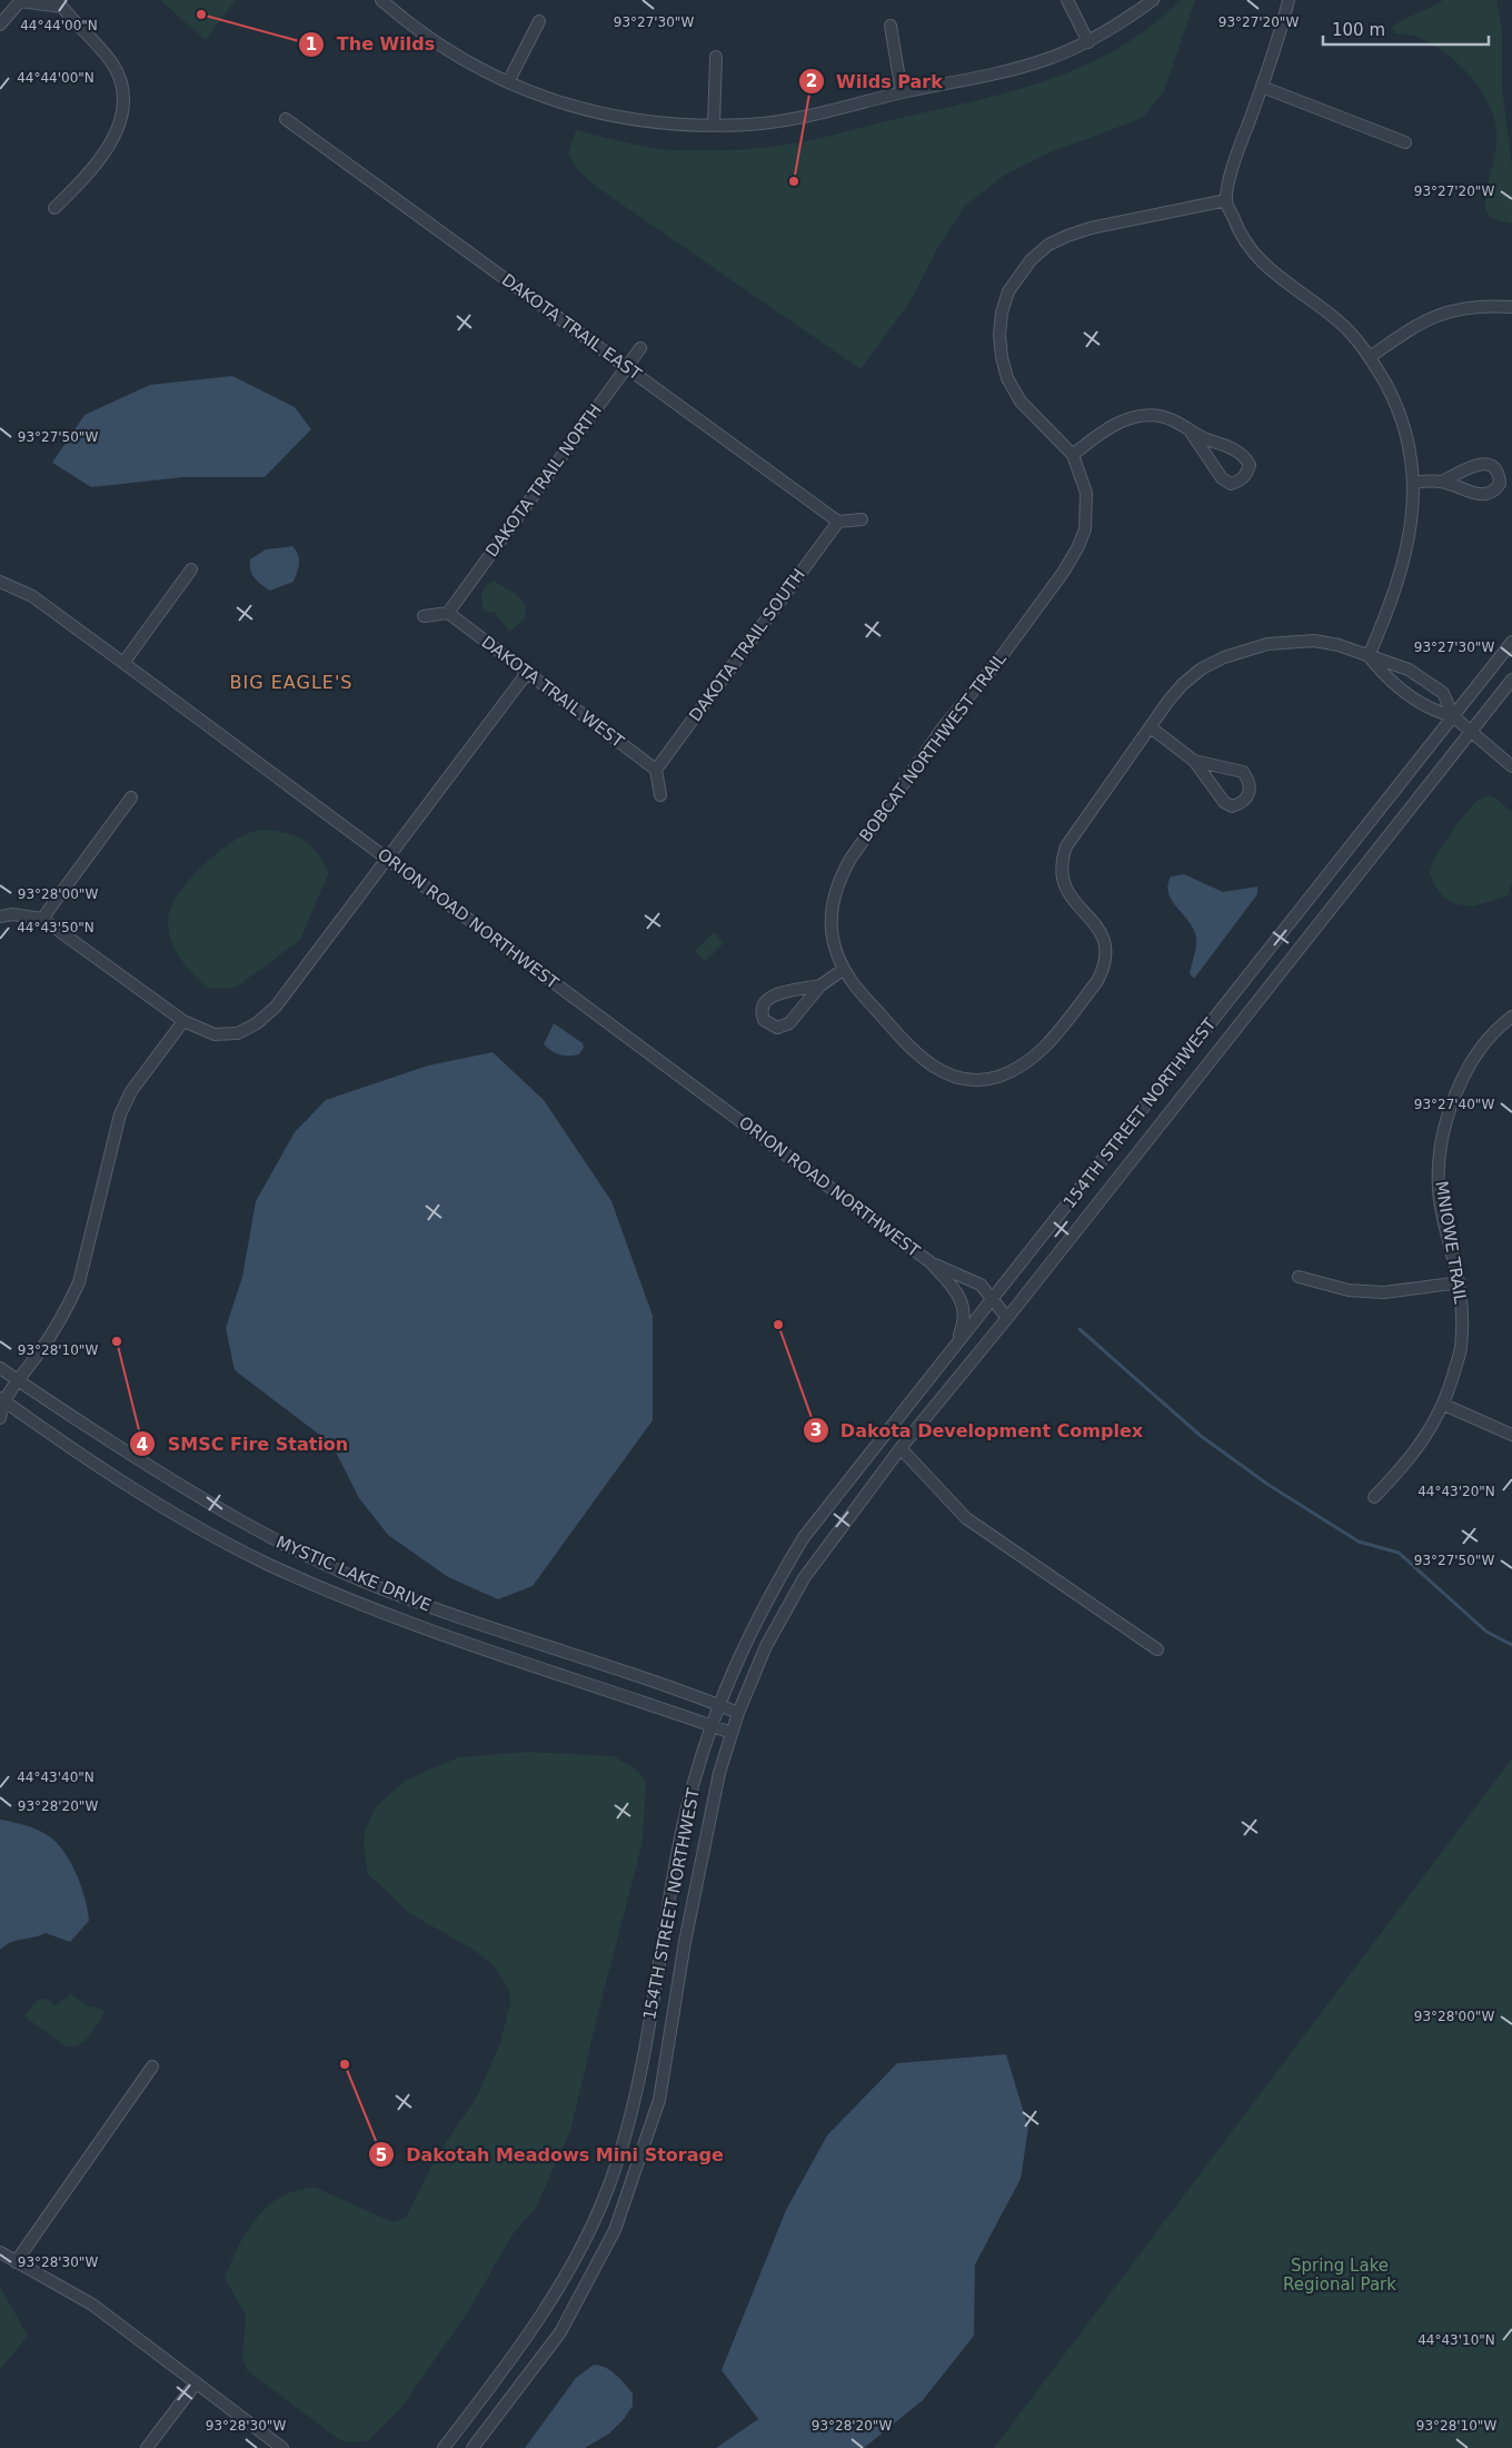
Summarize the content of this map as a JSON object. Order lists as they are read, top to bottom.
{
  "streets": {
    "street": [
      "DAKOTA TRAIL EAST",
      "DAKOTA TRAIL NORTH",
      "DAKOTA TRAIL SOUTH",
      "DAKOTA TRAIL WEST",
      "BOBCAT NORTHWEST TRAIL",
      "ORION ROAD NORTHWEST",
      "154TH STREET NORTHWEST",
      "MNIOWE TRAIL",
      "MYSTIC LAKE DRIVE"
    ]
  },
  "crossings": [
    ["DAKOTA TRAIL EAST", "DAKOTA TRAIL NORTH"],
    ["DAKOTA TRAIL EAST", "DAKOTA TRAIL SOUTH"],
    ["DAKOTA TRAIL NORTH", "DAKOTA TRAIL WEST"],
    ["DAKOTA TRAIL SOUTH", "DAKOTA TRAIL WEST"],
    ["BOBCAT NORTHWEST TRAIL", "154TH STREET NORTHWEST"],
    ["ORION ROAD NORTHWEST", "154TH STREET NORTHWEST"],
    ["154TH STREET NORTHWEST", "MYSTIC LAKE DRIVE"]
  ],
  "districts": ["BIG EAGLE'S"],
  "parks": ["Spring Lake Regional Park"],
  "places": [
    "The Wilds",
    "Wilds Park",
    "Dakota Development Complex",
    "SMSC Fire Station",
    "Dakotah Meadows Mini Storage"
  ],
  "scale_bar": "100 m",
  "coordinates": [
    "93°27'30\"W",
    "93°27'20\"W",
    "44°44'00\"N",
    "93°27'50\"W",
    "93°28'00\"W",
    "44°43'50\"N",
    "93°27'40\"W",
    "93°28'10\"W",
    "44°43'20\"N",
    "44°43'40\"N",
    "93°28'20\"W",
    "93°28'30\"W",
    "44°43'10\"N"
  ]
}
